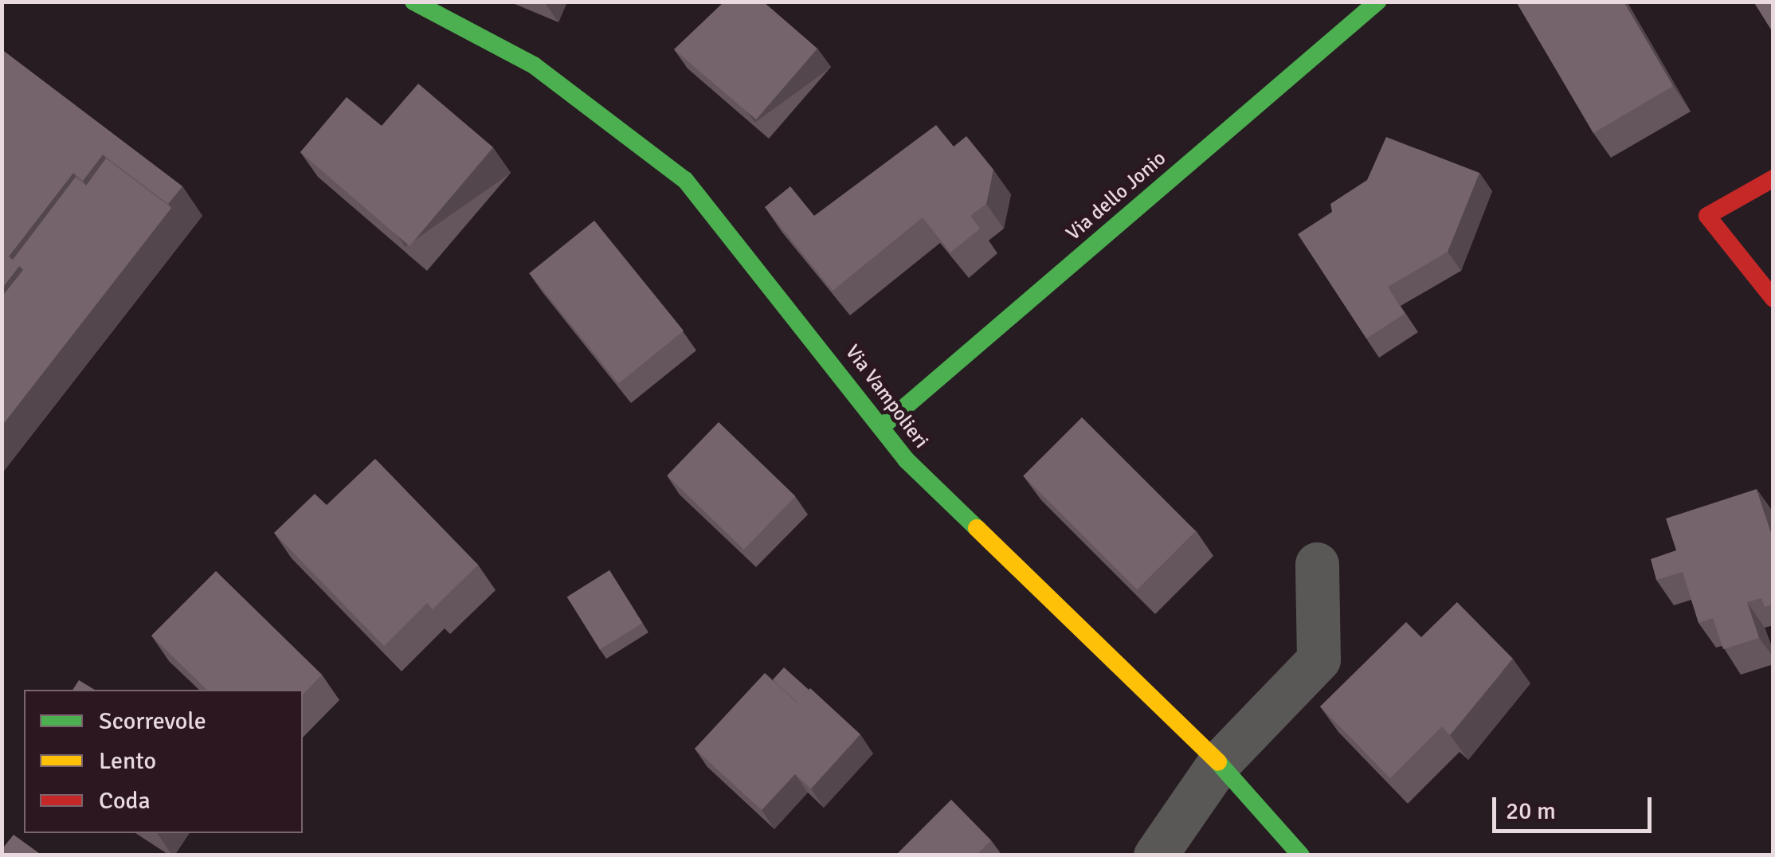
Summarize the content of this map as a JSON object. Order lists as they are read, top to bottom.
{
  "streets": {
    "street": ["Via dello Jonio", "Via Vampolieri"]
  },
  "crossings": [
    ["Via dello Jonio", "Via Vampolieri"]
  ],
  "legend": ["Scorrevole", "Lento", "Coda"],
  "scale_bar": "20 m"
}
